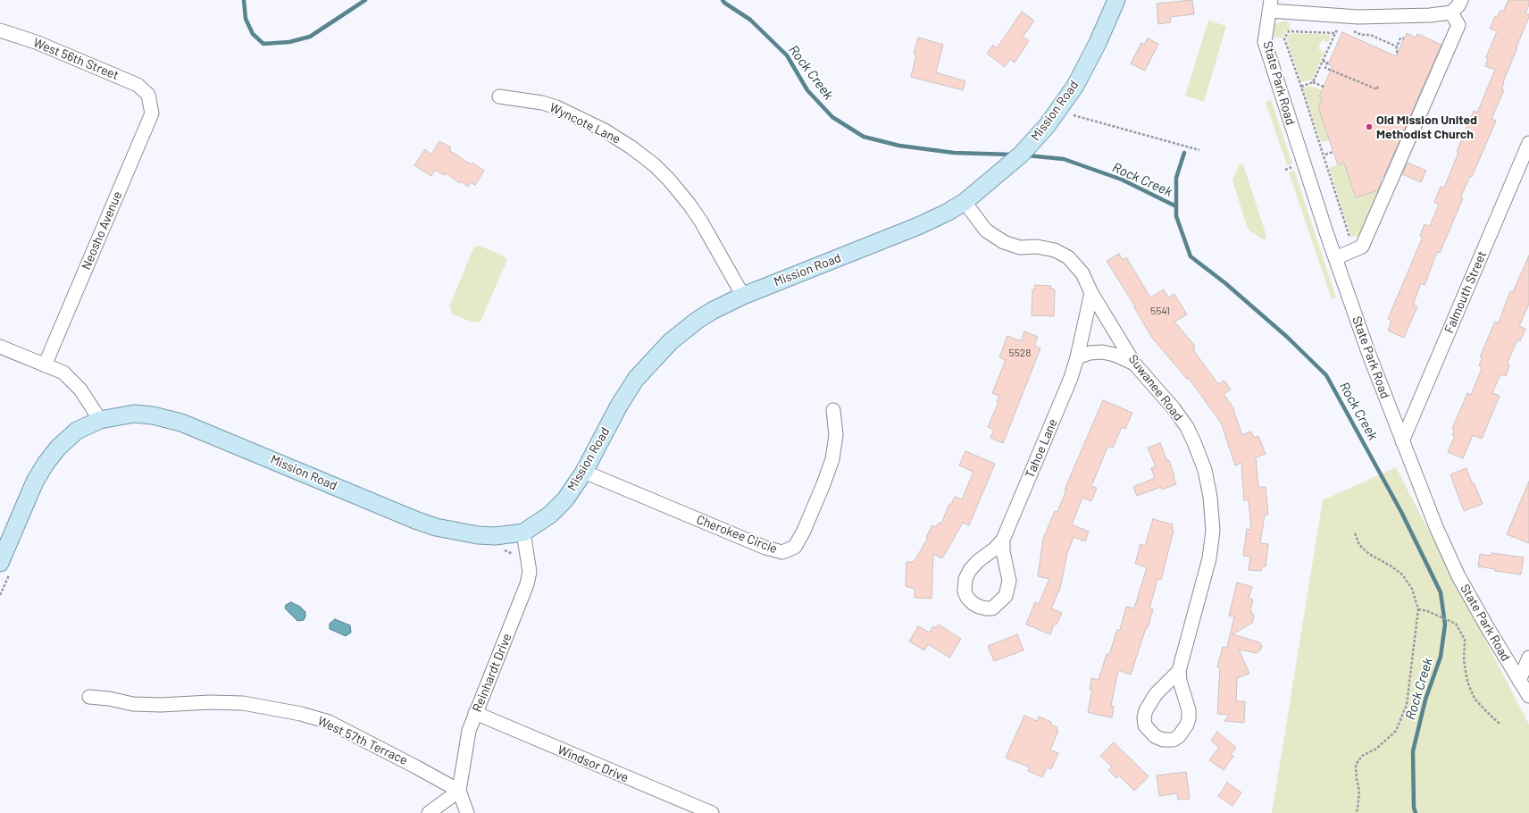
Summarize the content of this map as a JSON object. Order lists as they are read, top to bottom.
{
  "streets": {
    "main road": ["Mission Road"],
    "street": [
      "West 56th Street",
      "State Park Road",
      "Wyncote Lane",
      "Neosho Avenue",
      "Falmouth Street",
      "Suwanee Road",
      "Tahoe Lane",
      "Cherokee Circle",
      "Reinhardt Drive",
      "West 57th Terrace",
      "Windsor Drive"
    ]
  },
  "crossings": [
    ["West 56th Street", "Neosho Avenue"],
    ["State Park Road", "Falmouth Street"],
    ["Mission Road", "Wyncote Lane"],
    ["Mission Road", "Suwanee Road"],
    ["Mission Road", "Cherokee Circle"],
    ["Mission Road", "Reinhardt Drive"],
    ["Suwanee Road", "Tahoe Lane"],
    ["Reinhardt Drive", "West 57th Terrace"],
    ["Reinhardt Drive", "Windsor Drive"]
  ],
  "water": ["Rock Creek"],
  "places": ["Old Mission United Methodist Church"],
  "house_numbers": ["5541", "5528"]
}
